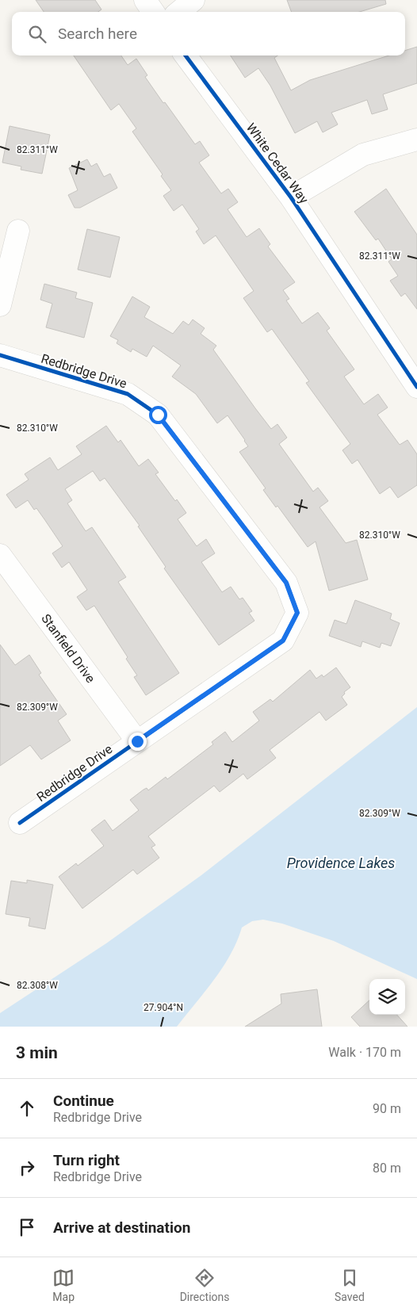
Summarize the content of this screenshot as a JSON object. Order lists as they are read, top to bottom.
{
  "streets": {
    "street": ["White Cedar Way", "Redbridge Drive", "Stanfield Drive"]
  },
  "crossings": [
    ["Redbridge Drive", "Stanfield Drive"]
  ],
  "water": ["Providence Lakes"],
  "page": {
    "search": "Search here",
    "heading": ["3 min", "Walk · 170 m"],
    "list": [
      ["Continue", "Redbridge Drive", "90 m"],
      ["Turn right", "Redbridge Drive", "80 m"],
      "Arrive at destination"
    ],
    "nav": ["Map", "Directions", "Saved"]
  },
  "coordinates": [
    "82.311°W",
    "82.310°W",
    "82.309°W",
    "82.308°W",
    "27.904°N"
  ]
}
